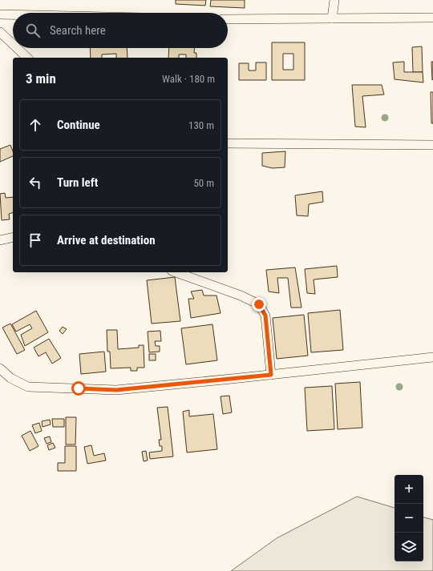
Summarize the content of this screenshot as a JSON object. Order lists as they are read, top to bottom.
{
  "page": {
    "search": "Search here",
    "heading": ["3 min", "Walk · 180 m"],
    "list": [
      ["Continue", "130 m"],
      ["Turn left", "50 m"],
      "Arrive at destination"
    ],
    "map_buttons": ["+", "−"]
  }
}
